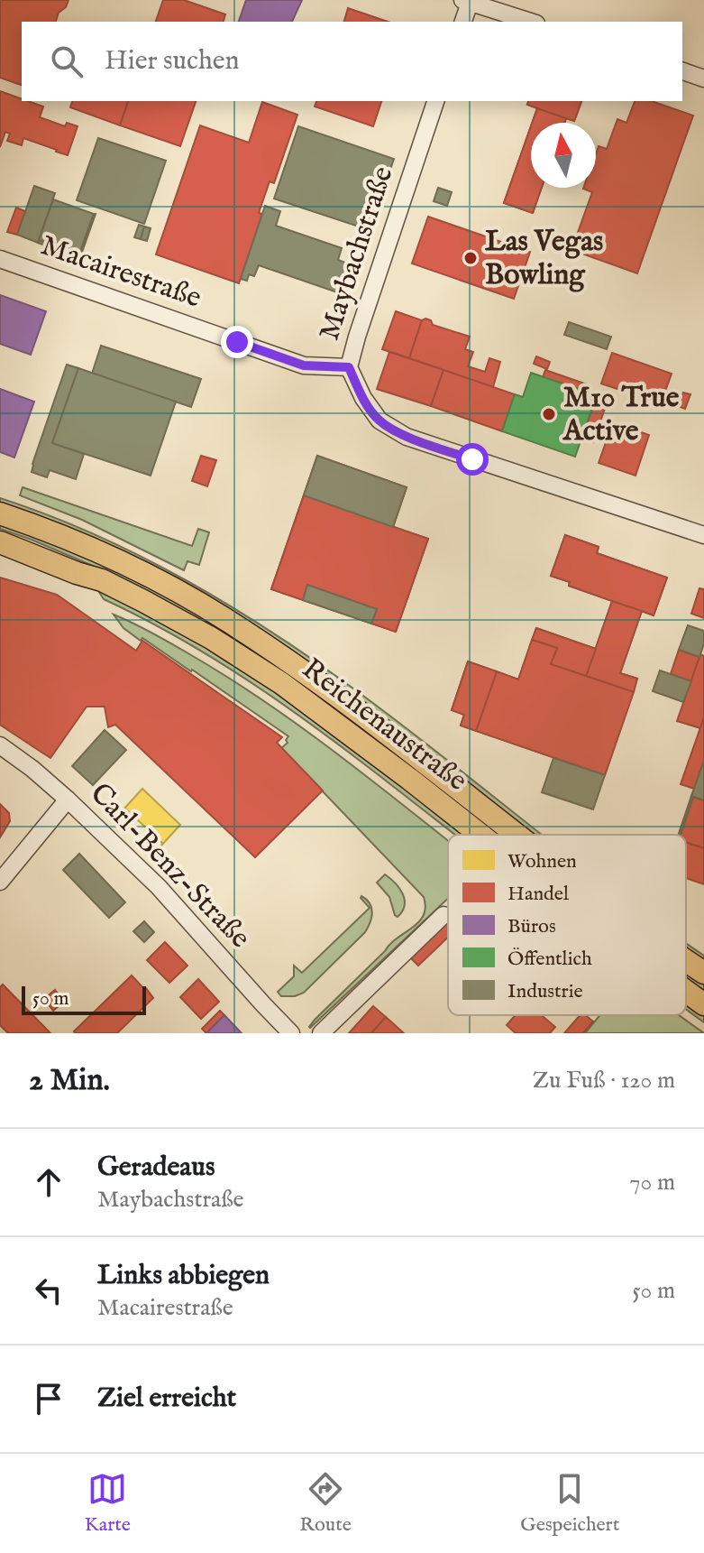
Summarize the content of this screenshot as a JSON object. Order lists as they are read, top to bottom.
{
  "streets": {
    "main road": ["Reichenaustraße"],
    "street": ["Maybachstraße", "Macairestraße", "Carl-Benz-Straße"]
  },
  "crossings": [
    ["Maybachstraße", "Macairestraße"]
  ],
  "places": ["Las Vegas Bowling", "M10 True Active"],
  "legend": [
    "Wohnen",
    "Handel",
    "Büros",
    "Öffentlich",
    "Industrie"
  ],
  "scale_bar": "50 m",
  "north": "top",
  "page": {
    "search": "Hier suchen",
    "scale": "50 m",
    "heading": ["2 Min.", "Zu Fuß · 120 m"],
    "list": [
      ["Geradeaus", "Maybachstraße", "70 m"],
      ["Links abbiegen", "Macairestraße", "50 m"],
      "Ziel erreicht"
    ],
    "nav": ["Karte", "Route", "Gespeichert"]
  }
}
